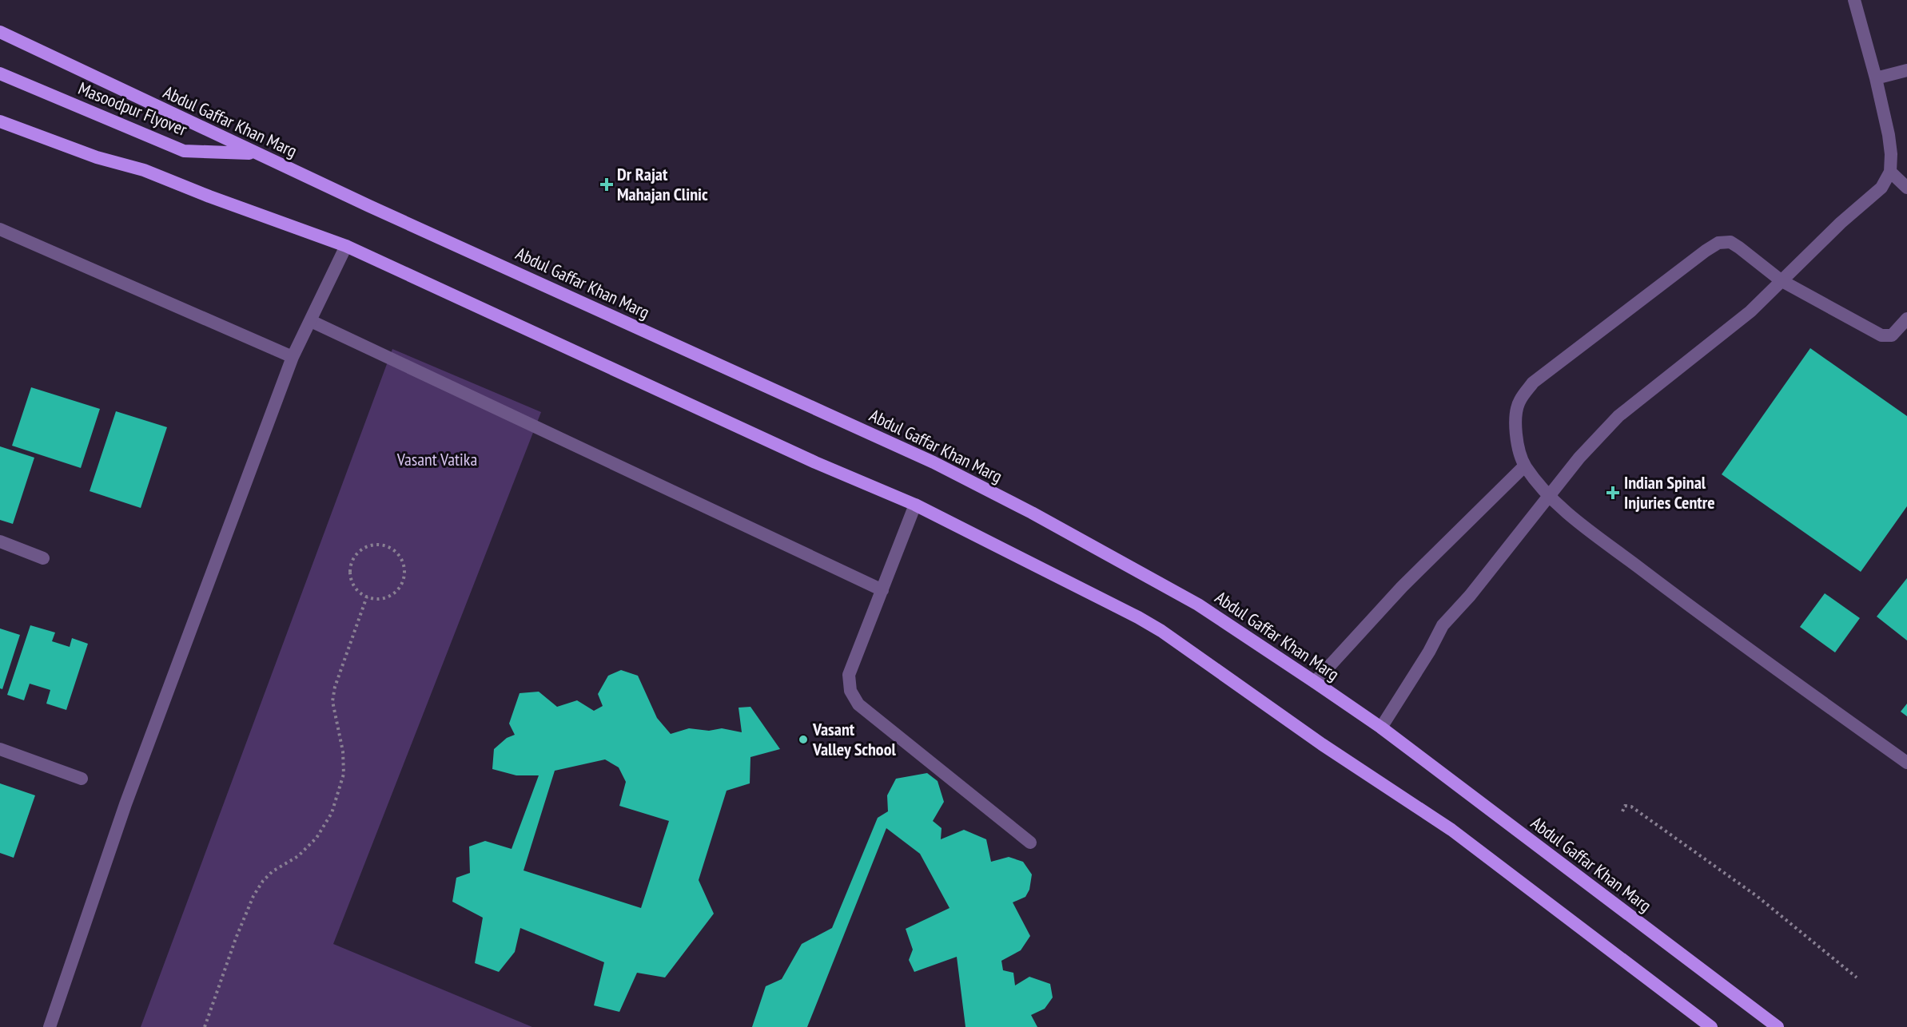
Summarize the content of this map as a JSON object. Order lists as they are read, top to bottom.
{
  "streets": {
    "main road": ["Masoodpur Flyover", "Abdul Gaffar Khan Marg"]
  },
  "crossings": [
    ["Masoodpur Flyover", "Abdul Gaffar Khan Marg"]
  ],
  "parks": ["Vasant Vatika"],
  "places": {
    "health": ["Dr Rajat Mahajan Clinic", "Indian Spinal Injuries Centre"],
    "other": ["Vasant Valley School"]
  }
}
